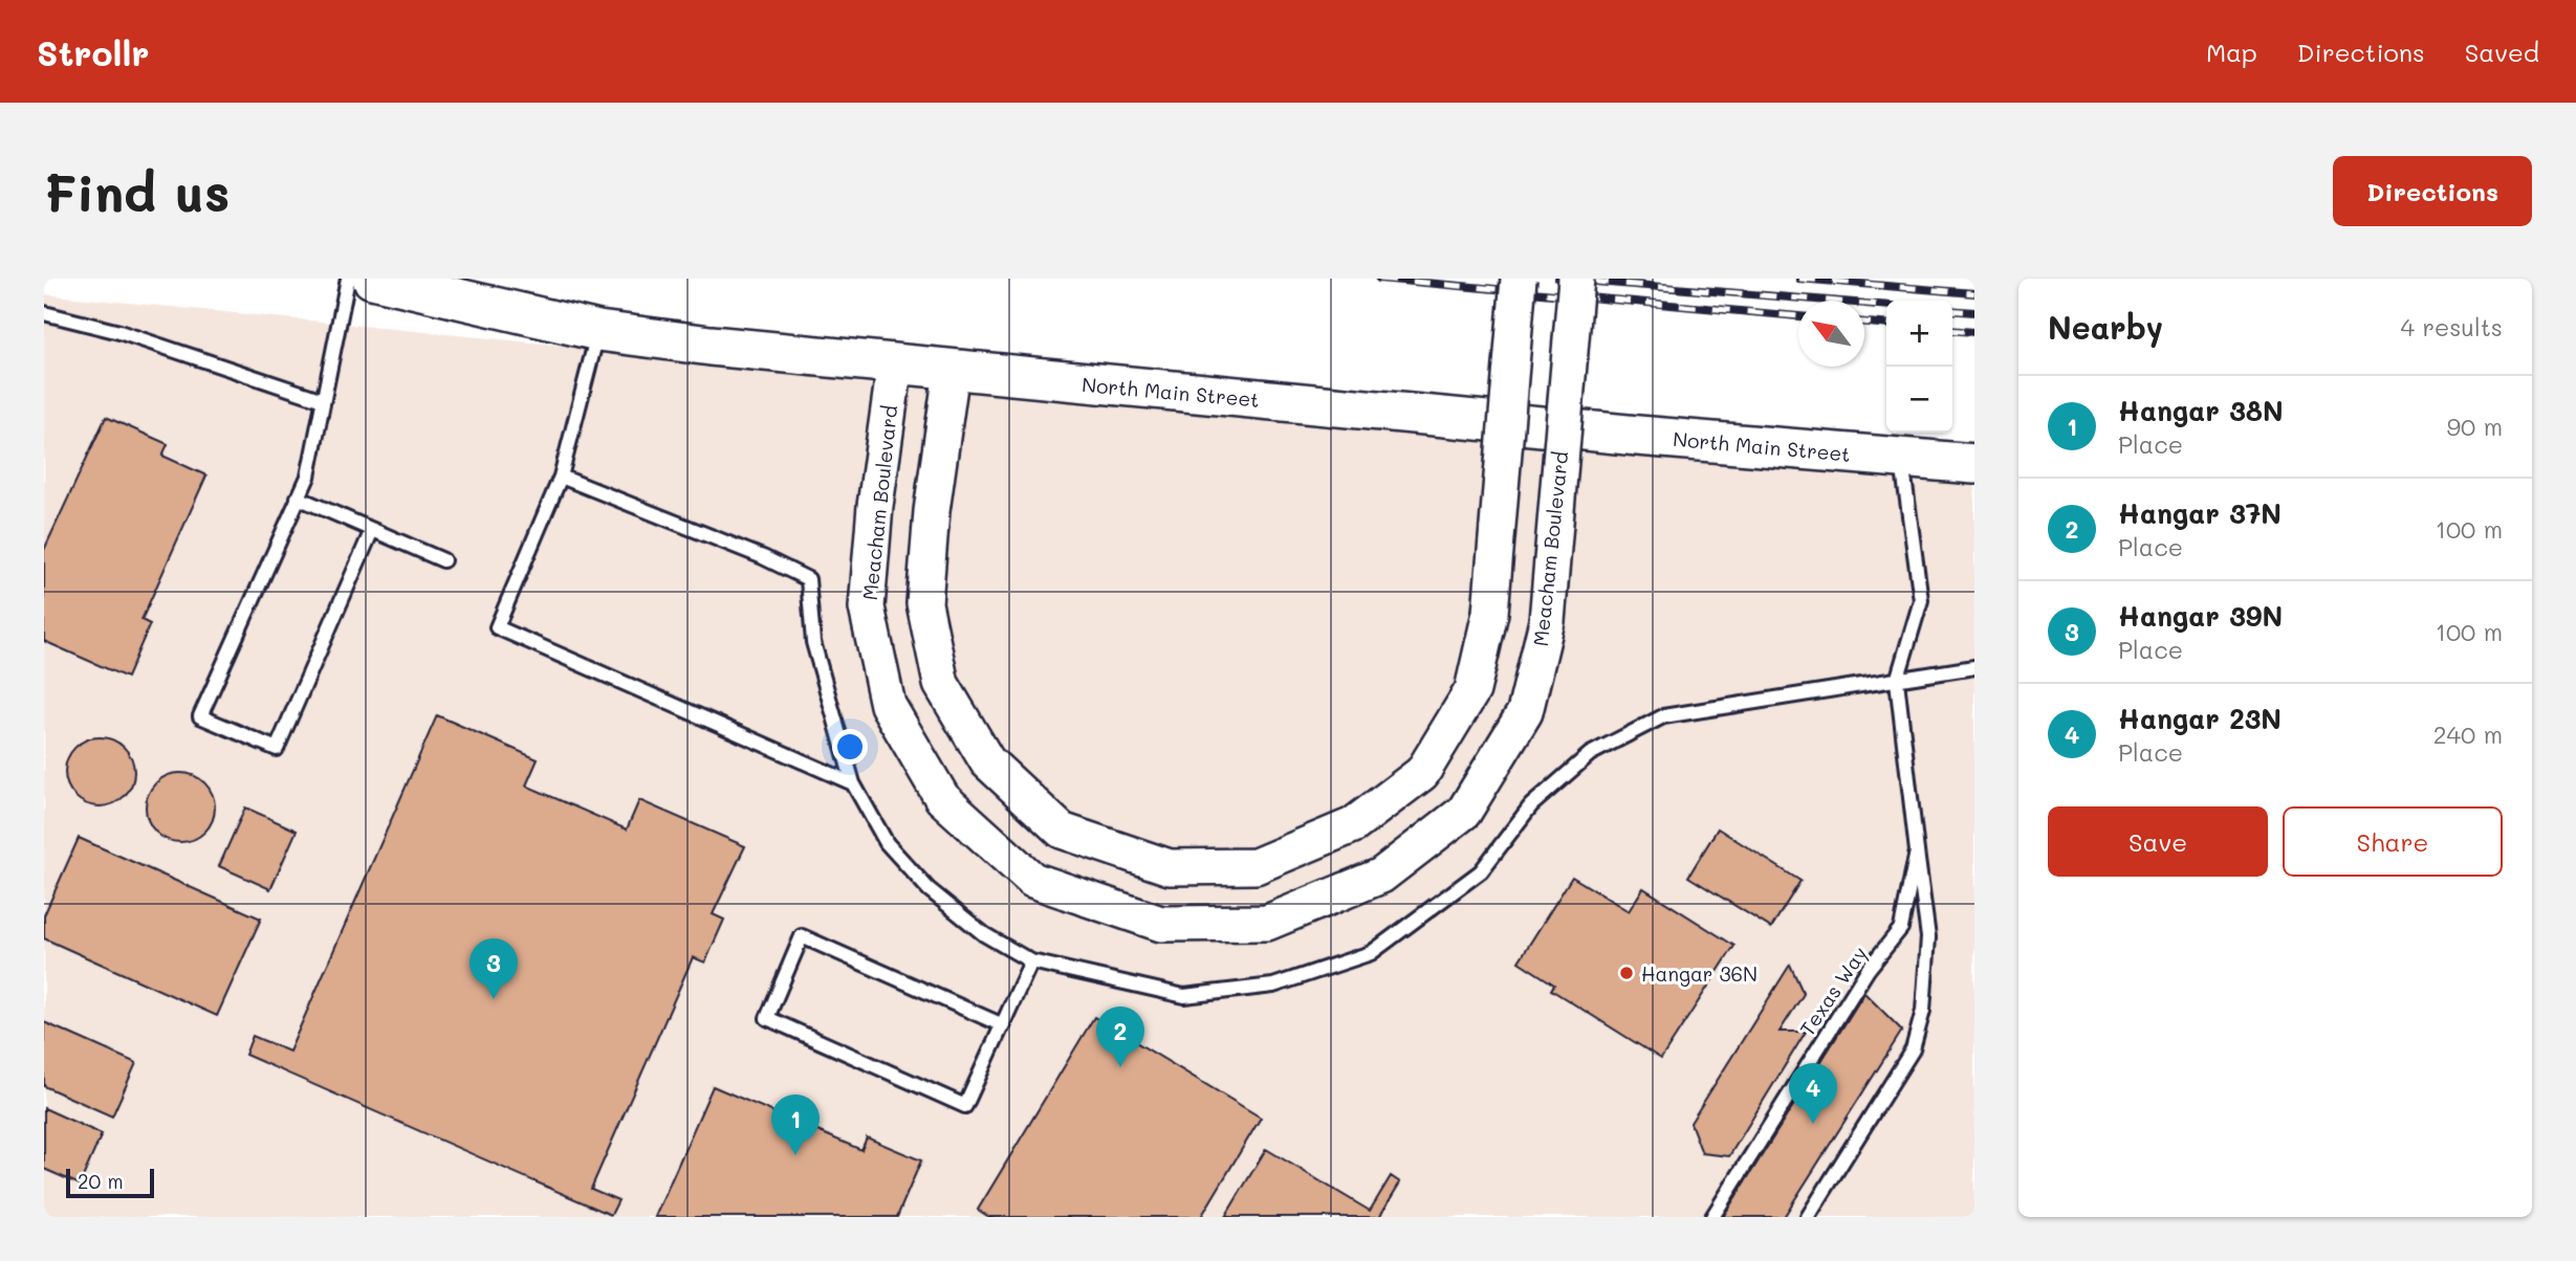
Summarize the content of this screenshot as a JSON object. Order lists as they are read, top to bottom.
{
  "streets": {
    "main road": ["North Main Street", "Meacham Boulevard"],
    "lane": ["Texas Way"]
  },
  "crossings": [
    ["North Main Street", "Meacham Boulevard"],
    ["North Main Street", "Texas Way"]
  ],
  "places": ["Hangar 36N"],
  "scale_bar": "20 m",
  "north": "top left",
  "page": {
    "header": "Strollr",
    "nav": ["Map", "Directions", "Saved"],
    "buttons": [
      "Directions",
      ["Save", "Share"]
    ],
    "title": "Find us",
    "heading": ["Nearby", "4 results"],
    "map_buttons": ["+", "−"],
    "list": [
      {
        "mark": "1",
        "name": "Hangar 38N",
        "note": "Place",
        "value": "90 m"
      },
      {
        "mark": "2",
        "name": "Hangar 37N",
        "note": "Place",
        "value": "100 m"
      },
      {
        "mark": "3",
        "name": "Hangar 39N",
        "note": "Place",
        "value": "100 m"
      },
      {
        "mark": "4",
        "name": "Hangar 23N",
        "note": "Place",
        "value": "240 m"
      }
    ],
    "pins": [
      "3",
      "2",
      "4",
      "1"
    ],
    "scale": "20 m"
  }
}
